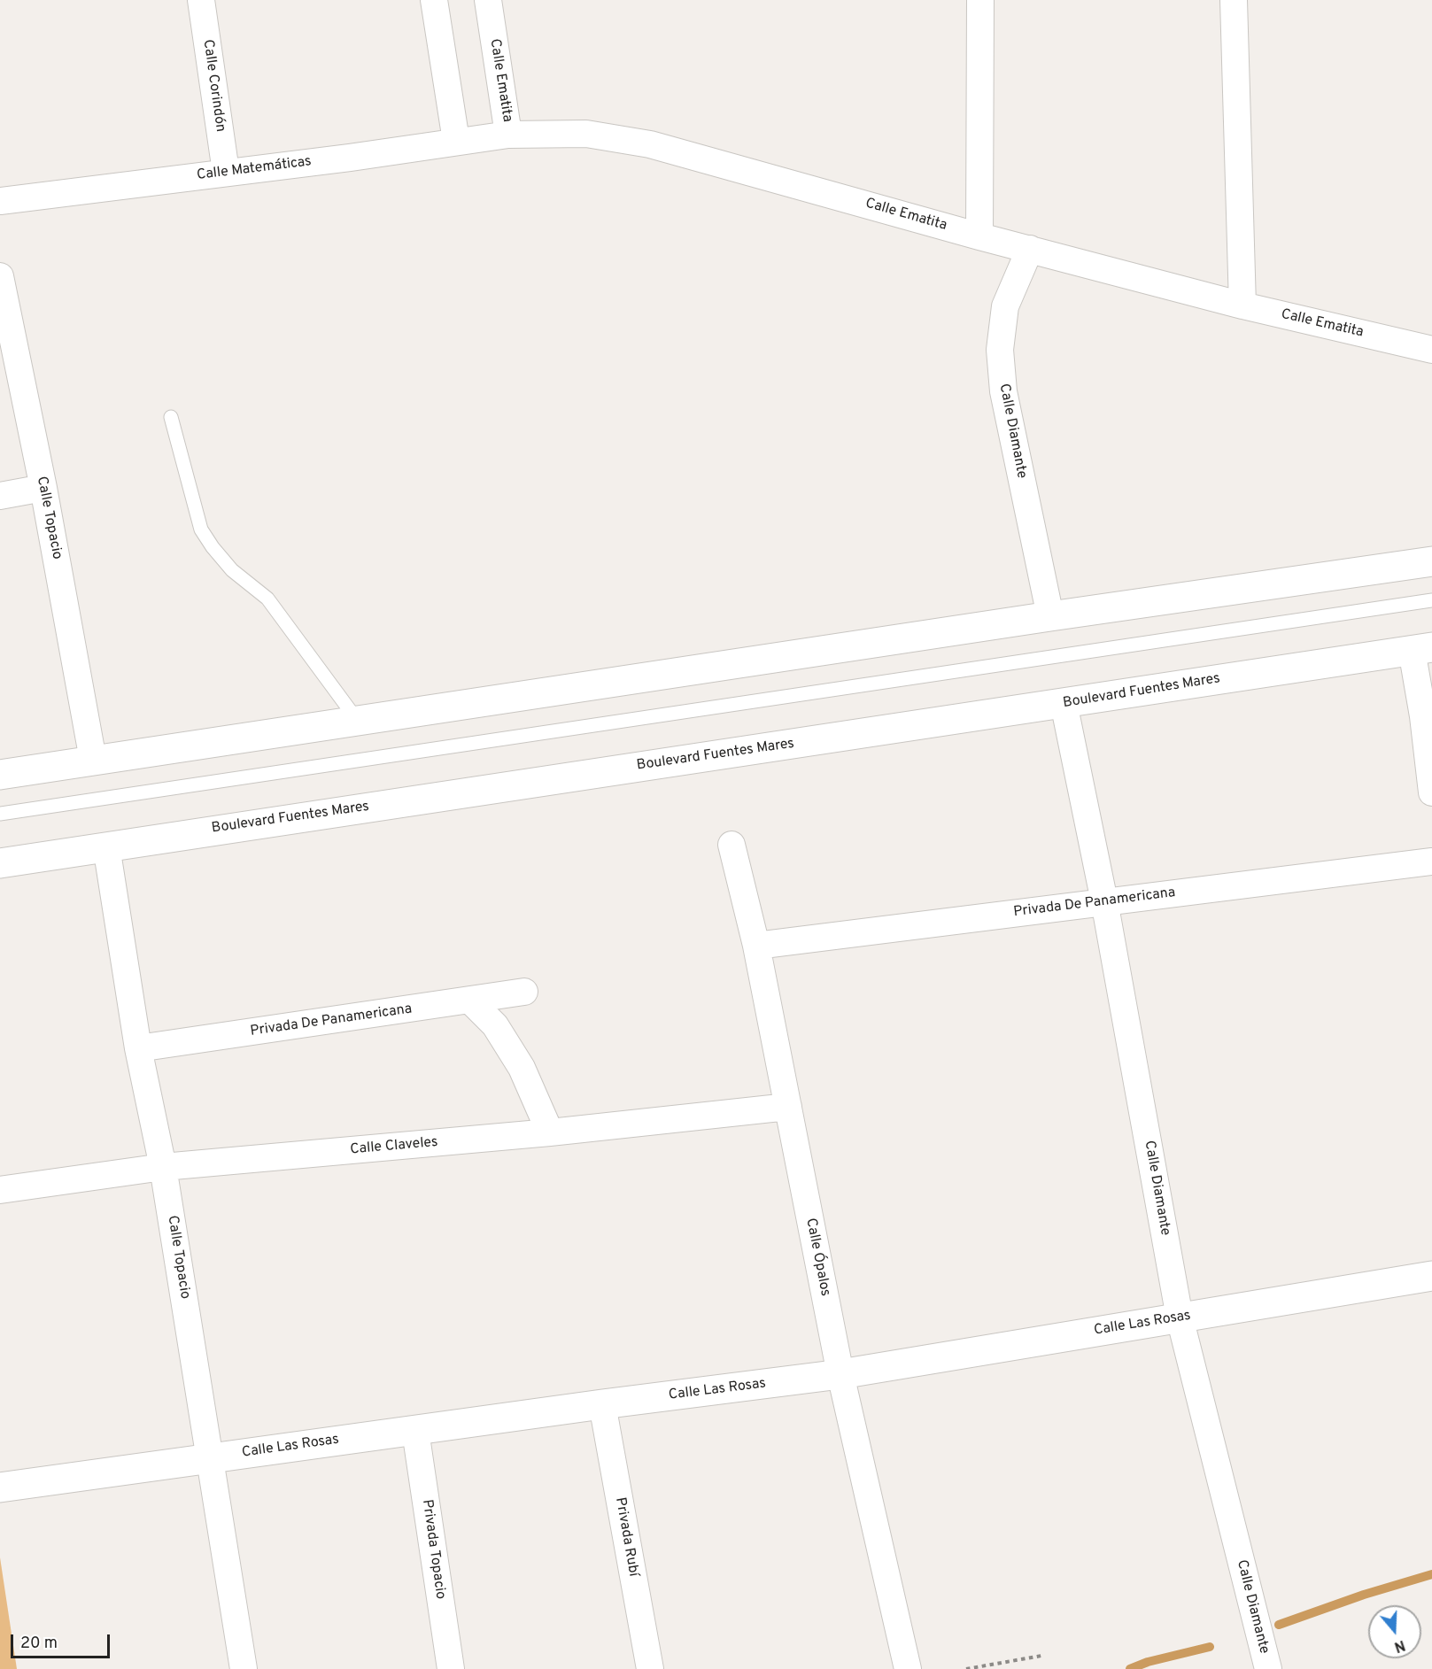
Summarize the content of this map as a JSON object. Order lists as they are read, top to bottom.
{
  "streets": {
    "main road": ["Boulevard Fuentes Mares", "Calle Las Rosas"],
    "street": [
      "Calle Ematita",
      "Calle Corindón",
      "Calle Matemáticas",
      "Calle Diamante",
      "Calle Topacio",
      "Privada De Panamericana",
      "Calle Claveles",
      "Calle Ópalos",
      "Privada Rubí",
      "Privada Topacio"
    ]
  },
  "crossings": [
    ["Calle Ematita", "Calle Matemáticas"],
    ["Calle Ematita", "Calle Diamante"],
    ["Calle Corindón", "Calle Matemáticas"],
    ["Calle Diamante", "Boulevard Fuentes Mares"],
    ["Calle Diamante", "Privada De Panamericana"],
    ["Calle Diamante", "Calle Las Rosas"],
    ["Calle Topacio", "Boulevard Fuentes Mares"],
    ["Calle Topacio", "Privada De Panamericana"],
    ["Calle Topacio", "Calle Claveles"],
    ["Calle Topacio", "Calle Las Rosas"],
    ["Privada De Panamericana", "Calle Ópalos"],
    ["Calle Claveles", "Calle Ópalos"],
    ["Calle Ópalos", "Calle Las Rosas"],
    ["Calle Las Rosas", "Privada Rubí"],
    ["Calle Las Rosas", "Privada Topacio"]
  ],
  "scale_bar": "20 m",
  "north": "bottom"
}
